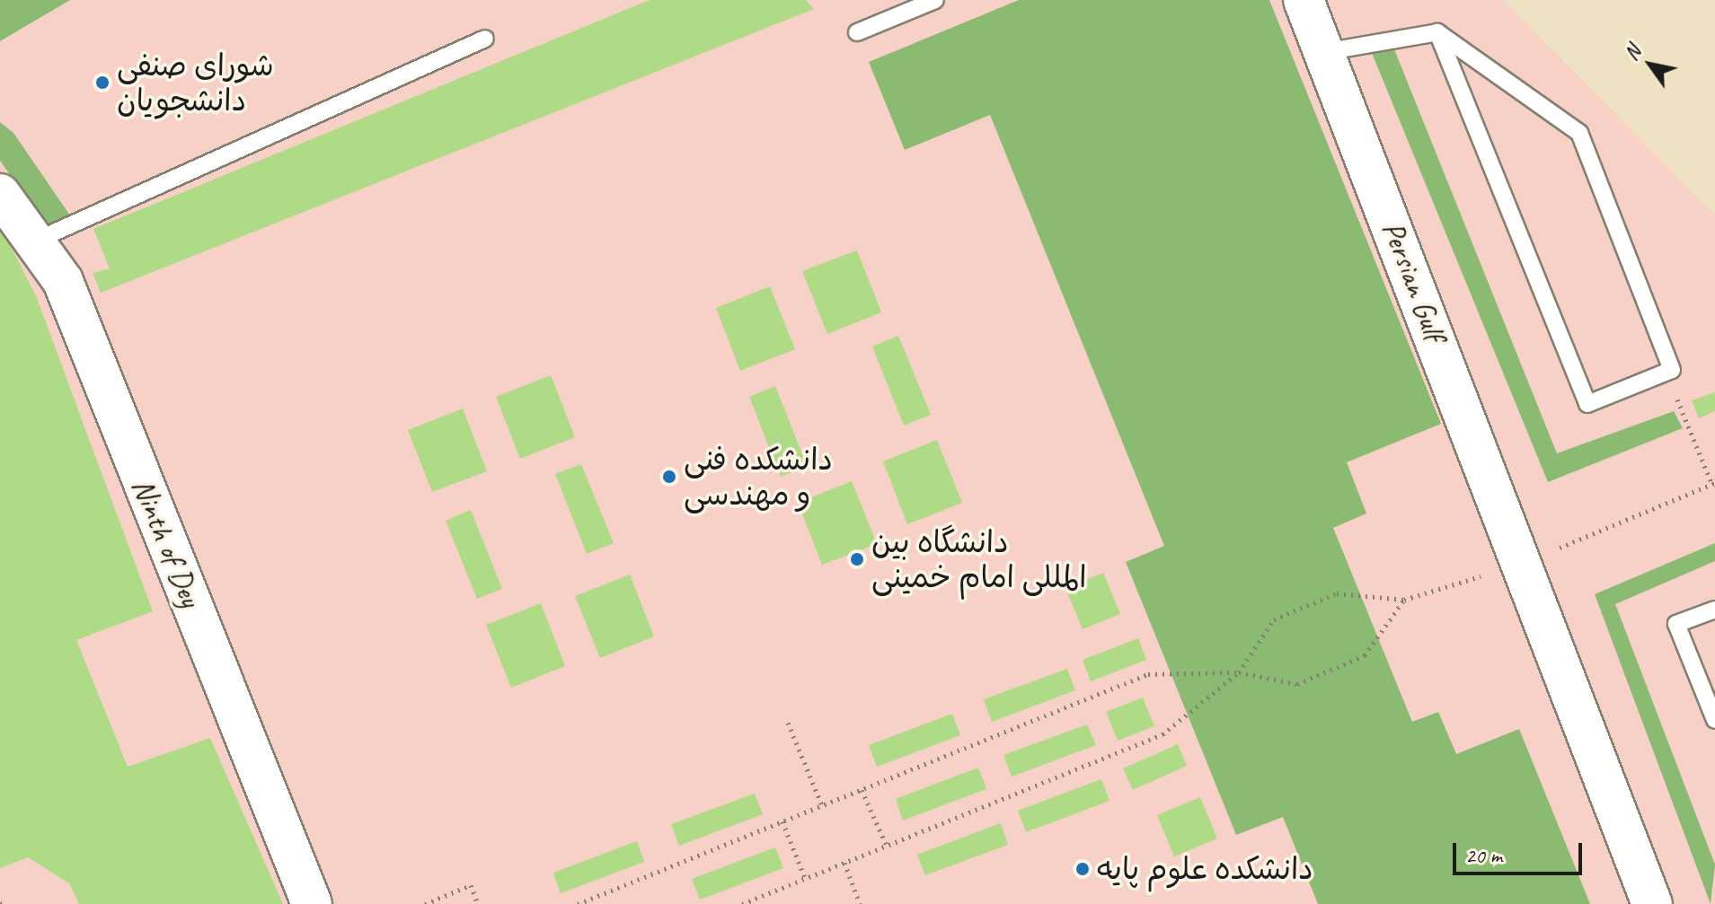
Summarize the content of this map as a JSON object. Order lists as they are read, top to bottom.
{
  "streets": {
    "street": ["Persian Gulf", "Ninth of Dey"]
  },
  "places": [
    "شورای صنفی دانشجویان",
    "دانشکده فنی و مهندسی",
    "دانشگاه بین المللی امام خمینی",
    "دانشکده علوم پایه"
  ],
  "scale_bar": "20 m",
  "north": "top left"
}
